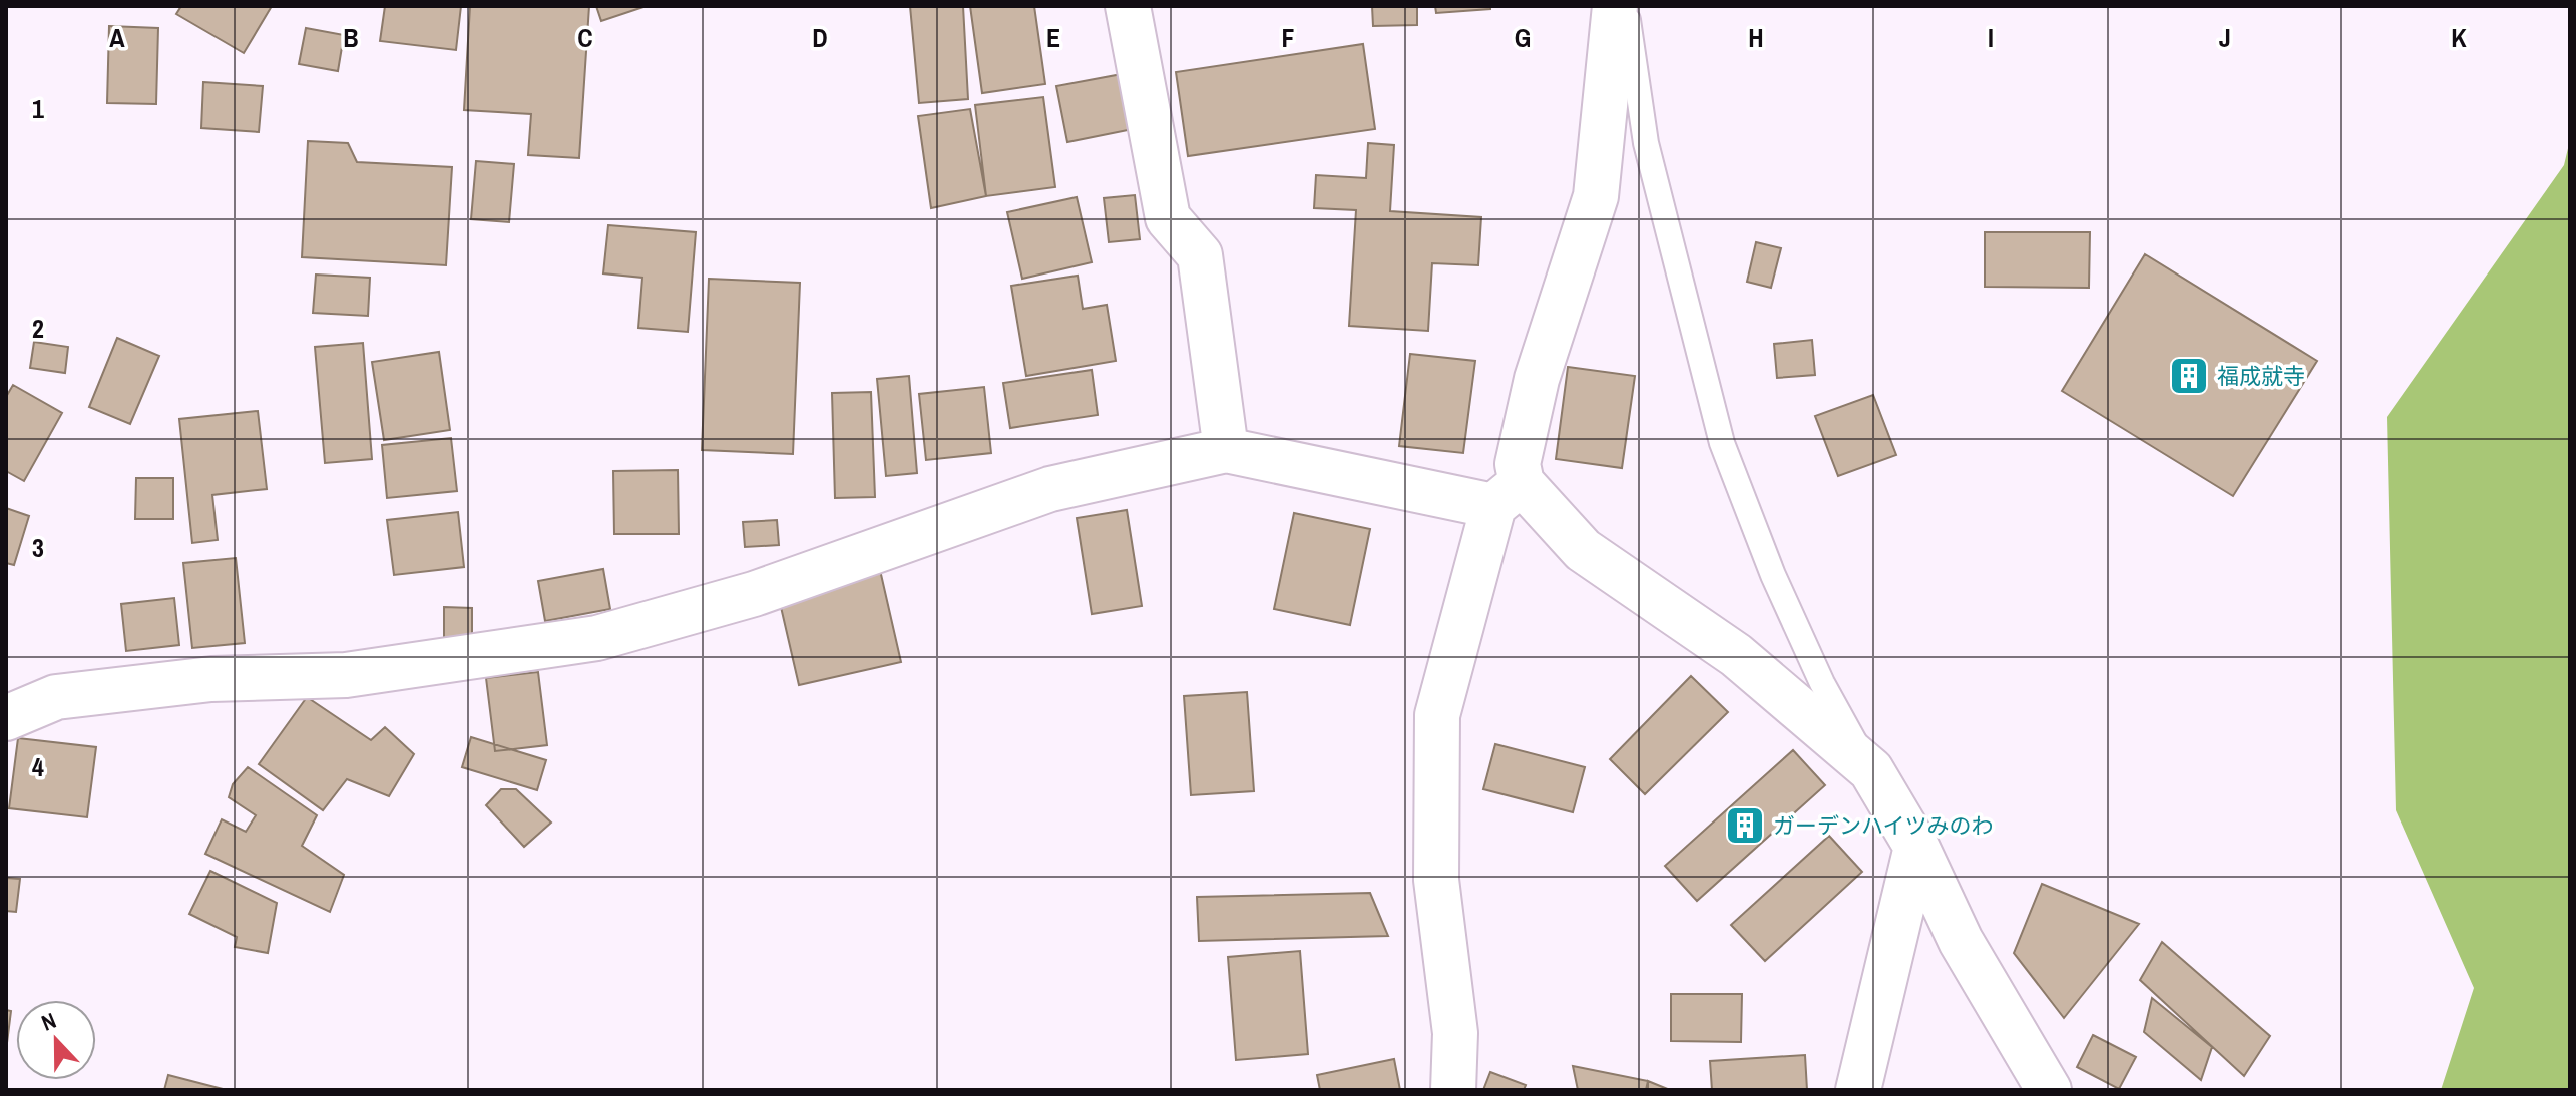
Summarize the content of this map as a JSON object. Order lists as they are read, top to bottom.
{
  "places": {
    "building": ["福成就寺", "ガーデンハイツみのわ"]
  },
  "north": "top",
  "grid": {
    "columns": [
      "A",
      "B",
      "C",
      "D",
      "E",
      "F",
      "G",
      "H",
      "I",
      "J",
      "K"
    ],
    "rows": [
      "1",
      "2",
      "3",
      "4"
    ]
  }
}
